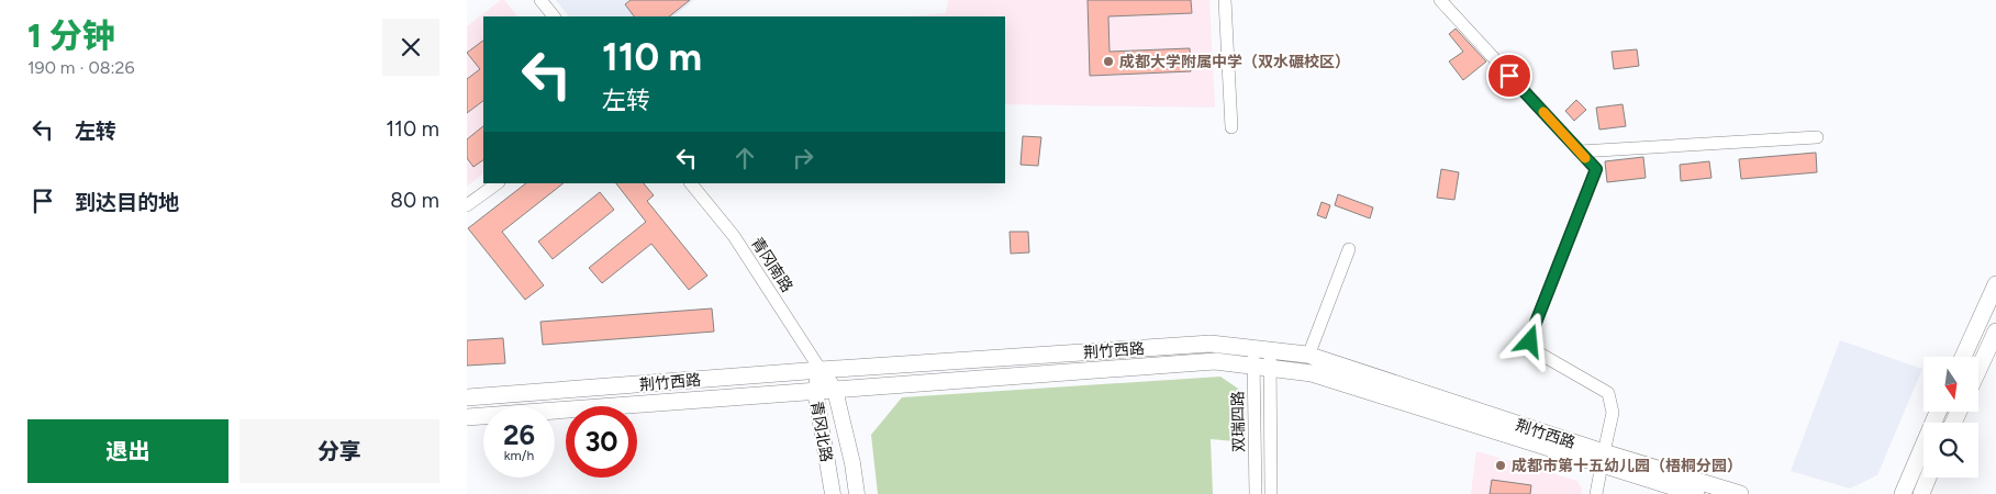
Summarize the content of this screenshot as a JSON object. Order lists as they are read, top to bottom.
{
  "streets": {
    "main road": ["荆竹西路"],
    "street": ["青冈南路", "双瑞四路", "青冈北路"]
  },
  "crossings": [
    ["青冈南路", "荆竹西路"],
    ["青冈南路", "青冈北路"],
    ["荆竹西路", "双瑞四路"],
    ["荆竹西路", "青冈北路"]
  ],
  "places": ["成都大学附属中学（双水碾校区）", "成都市第十五幼儿园（梧桐分园）"],
  "north": "bottom",
  "page": {
    "heading": ["1 分钟", "190 m · 08:26"],
    "turn": ["110 m", "左转"],
    "list": [
      {
        "name": "左转",
        "value": "110 m"
      },
      {
        "name": "到达目的地",
        "value": "80 m"
      }
    ],
    "speed": "26 km/h",
    "limit": "30",
    "buttons": ["退出", "分享"]
  }
}
